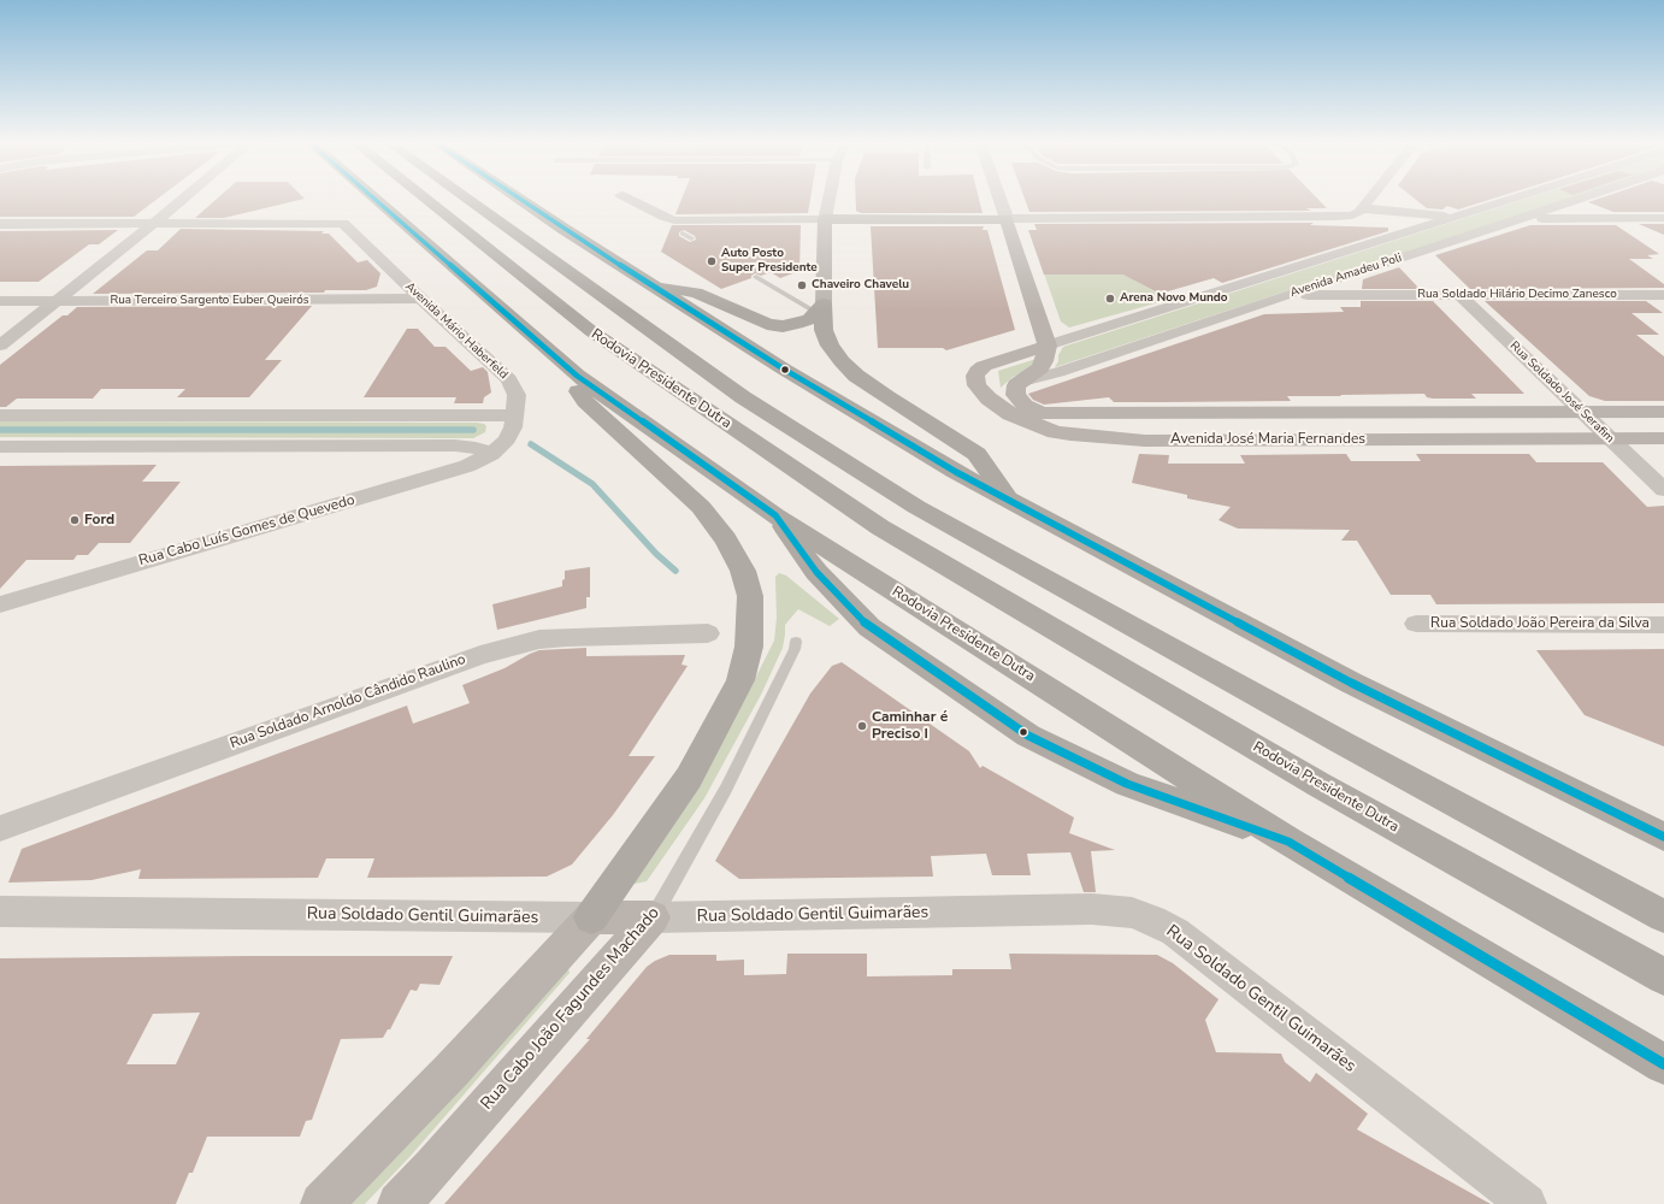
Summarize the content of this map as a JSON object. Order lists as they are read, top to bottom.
{
  "streets": {
    "highway": ["Rodovia Presidente Dutra"],
    "main road": ["Avenida José Maria Fernandes", "Rua Soldado Gentil Guimarães", "Rua Cabo João Fagundes Machado"],
    "street": [
      "Avenida Amadeu Poli",
      "Rua Soldado Hilário Decimo Zanesco",
      "Rua Terceiro Sargento Euber Queirós",
      "Avenida Mário Haberfeld",
      "Rua Soldado José Serafim",
      "Rua Cabo Luís Gomes de Quevedo",
      "Rua Soldado João Pereira da Silva",
      "Rua Soldado Arnoldo Cândido Raulino"
    ]
  },
  "crossings": [
    ["Avenida Amadeu Poli", "Rua Soldado Hilário Decimo Zanesco"],
    ["Avenida Amadeu Poli", "Avenida José Maria Fernandes"],
    ["Rua Soldado Hilário Decimo Zanesco", "Rua Soldado José Serafim"],
    ["Rua Terceiro Sargento Euber Queirós", "Avenida Mário Haberfeld"],
    ["Avenida Mário Haberfeld", "Rua Cabo Luís Gomes de Quevedo"],
    ["Rua Soldado José Serafim", "Avenida José Maria Fernandes"],
    ["Rua Soldado Gentil Guimarães", "Rua Cabo João Fagundes Machado"]
  ],
  "places": [
    "Auto Posto Super Presidente",
    "Chaveiro Chavelu",
    "Arena Novo Mundo",
    "Ford",
    "Caminhar é Preciso I"
  ]
}
